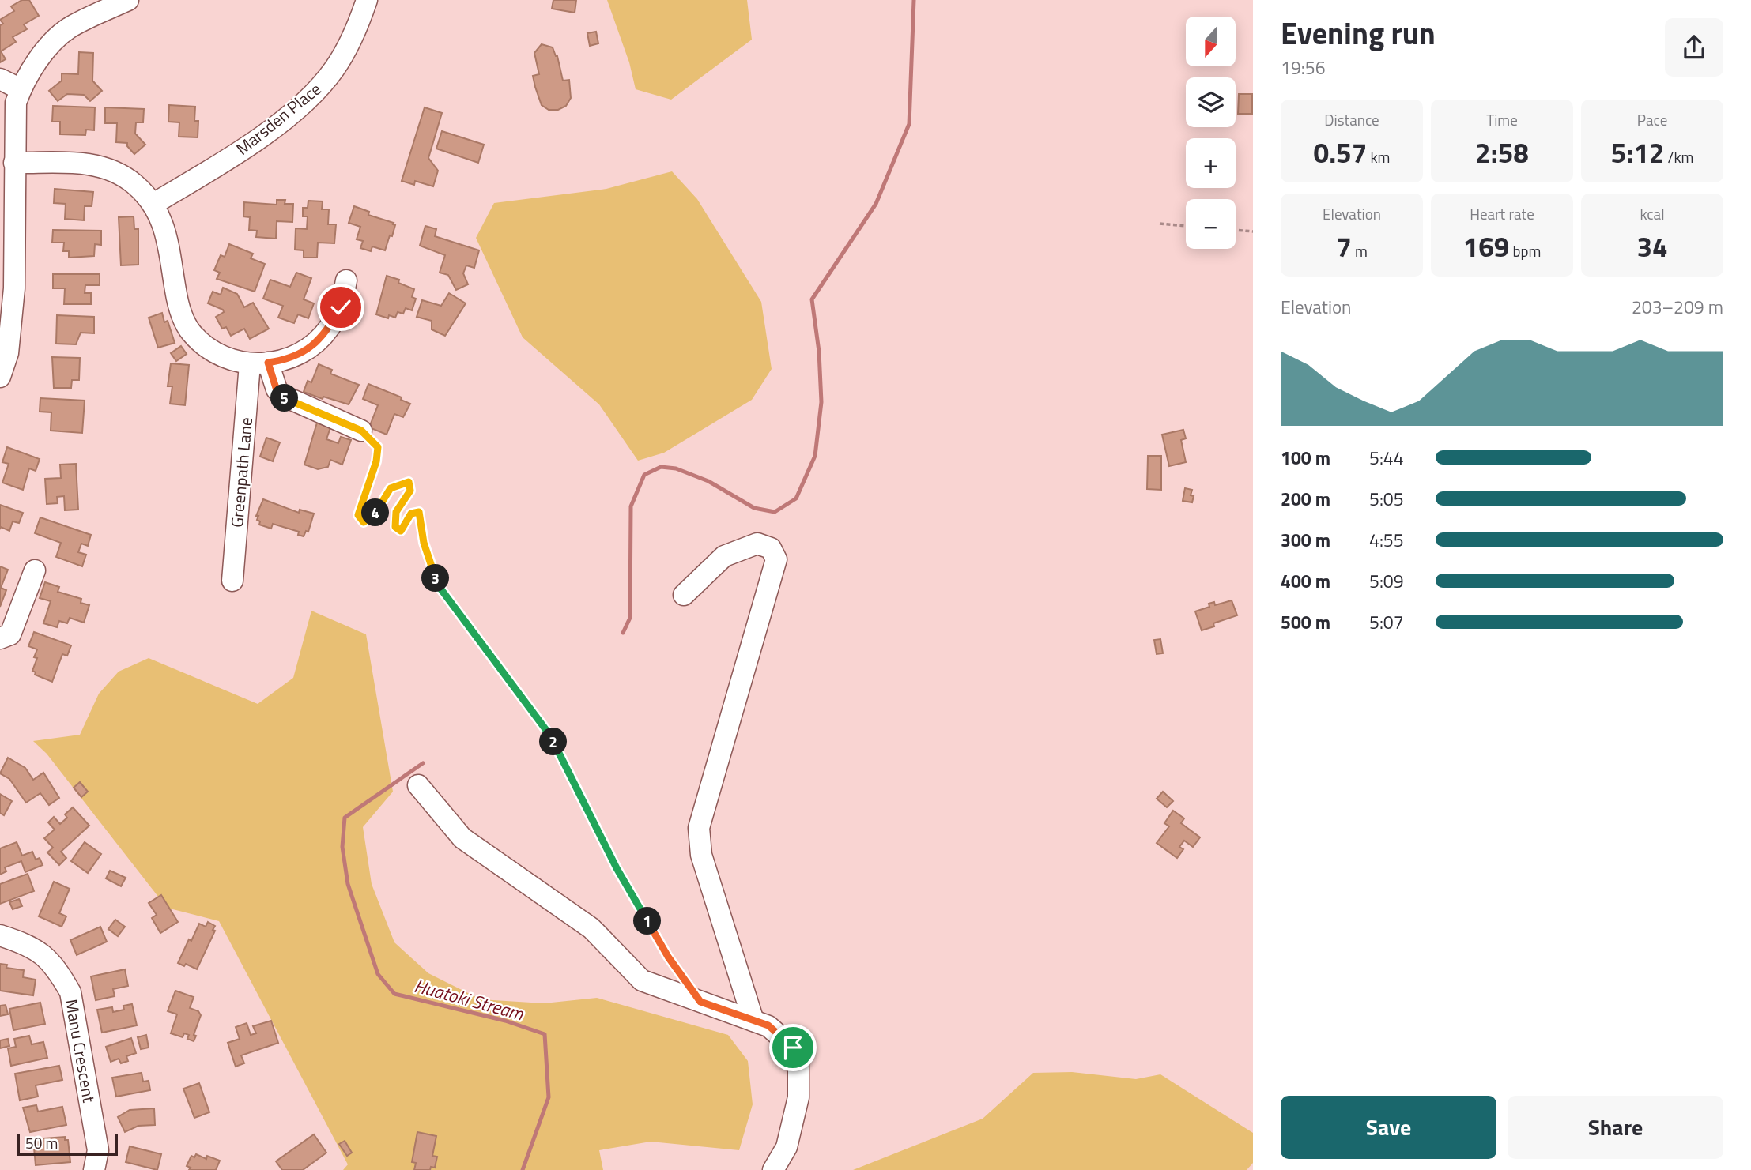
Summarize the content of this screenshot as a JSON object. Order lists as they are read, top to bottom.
{
  "streets": {
    "street": ["Marsden Place", "Greenpath Lane", "Manu Crescent"]
  },
  "water": ["Huatoki Stream"],
  "scale_bar": "50 m",
  "north": "bottom",
  "page": {
    "heading": ["Evening run", "19:56"],
    "map_buttons": ["+", "−"],
    "stats": [
      ["Distance", "0.57 km"],
      ["Time", "2:58"],
      ["Pace", "5:12 /km"],
      ["Elevation", "7 m"],
      ["Heart rate", "169 bpm"],
      ["kcal", "34"]
    ],
    "chart": ["Elevation", "203–209 m"],
    "pins": [
      "5",
      "4",
      "3",
      "2",
      "1"
    ],
    "list": [
      {
        "name": "100 m",
        "note": "5:44"
      },
      {
        "name": "200 m",
        "note": "5:05"
      },
      {
        "name": "300 m",
        "note": "4:55"
      },
      {
        "name": "400 m",
        "note": "5:09"
      },
      {
        "name": "500 m",
        "note": "5:07"
      }
    ],
    "buttons": ["Save", "Share"],
    "scale": "50 m"
  }
}
